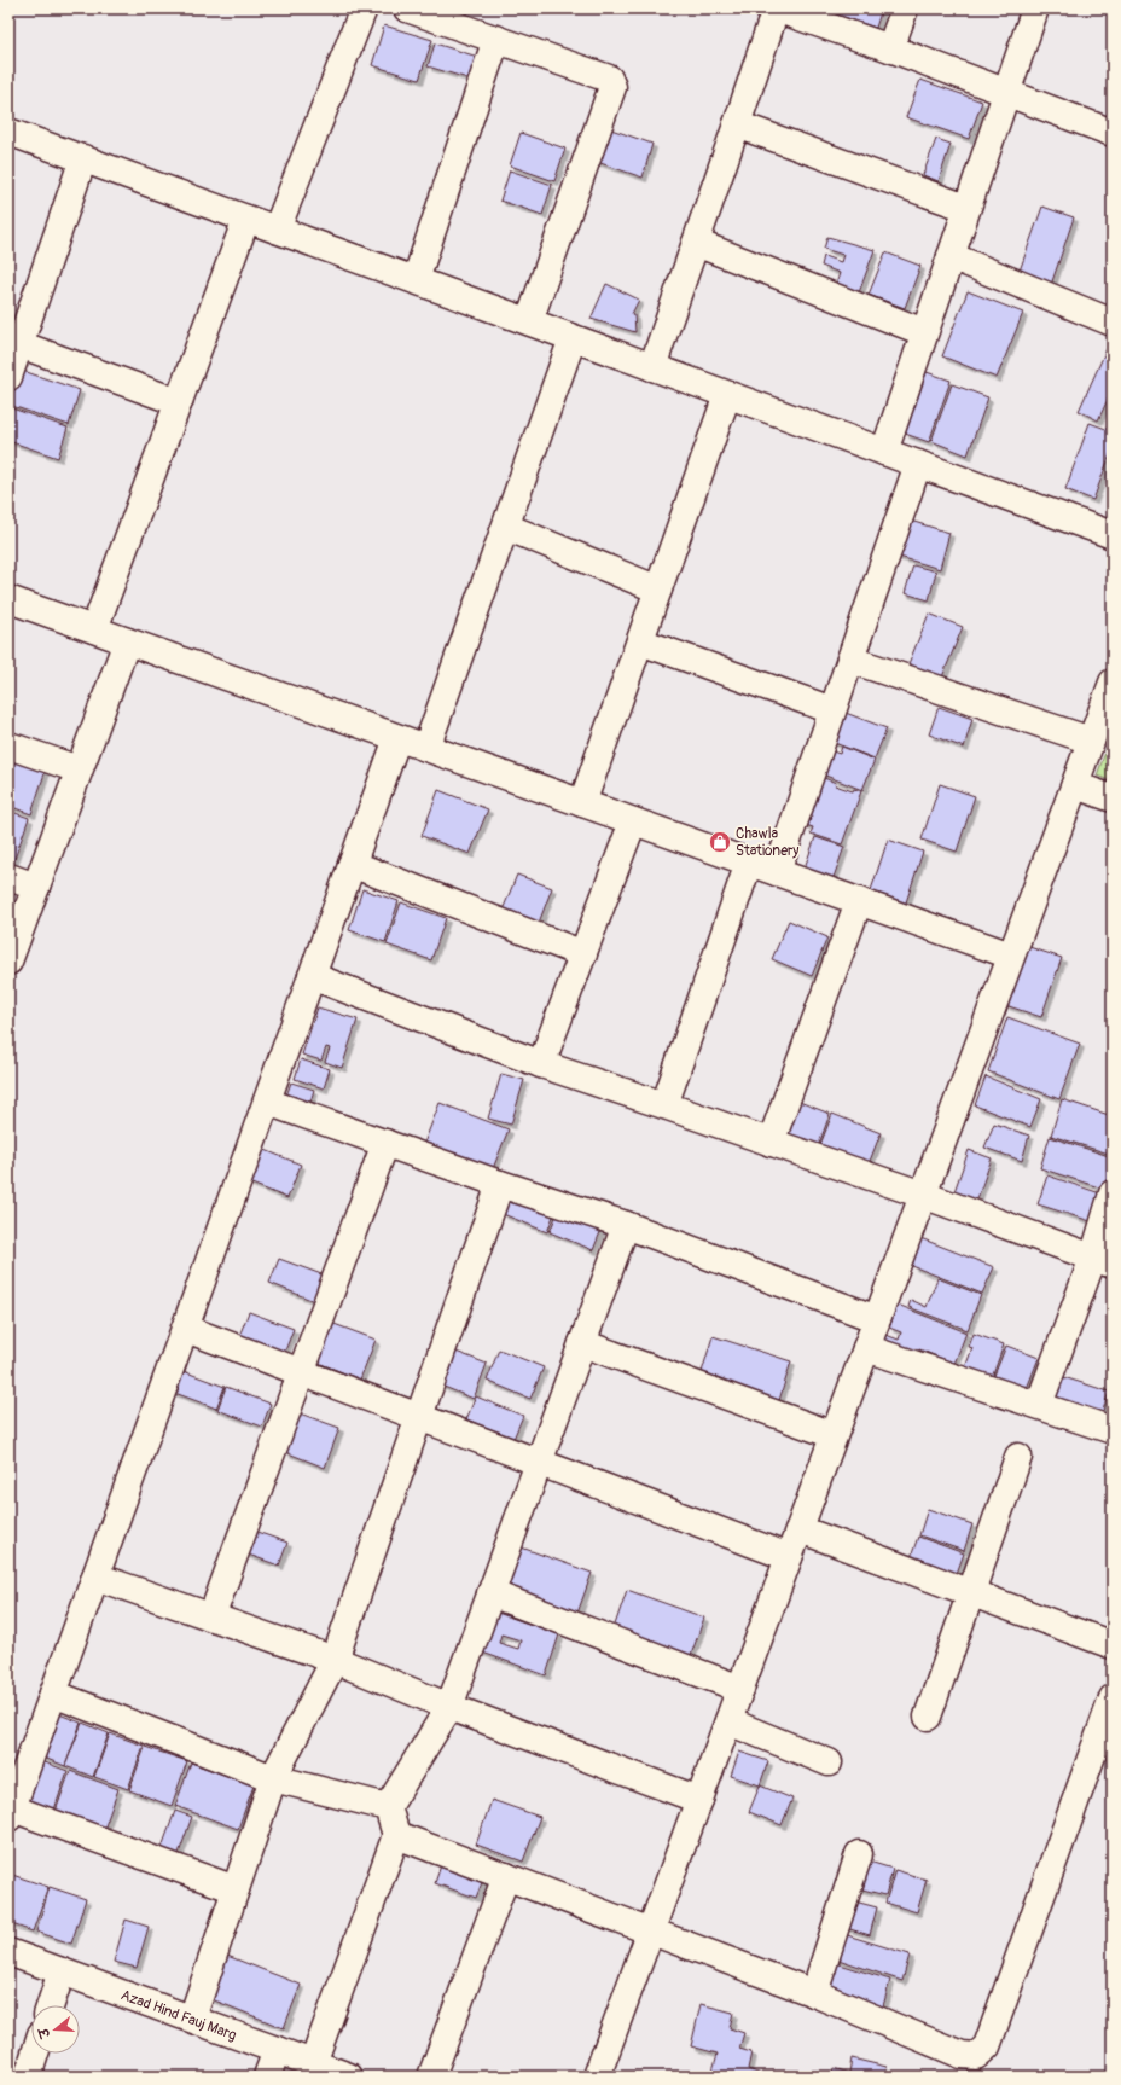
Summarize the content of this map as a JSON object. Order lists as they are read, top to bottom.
{
  "streets": {
    "street": ["Azad Hind Fauj Marg"]
  },
  "places": {
    "shop": ["Chawla Stationery"]
  },
  "north": "left"
}
